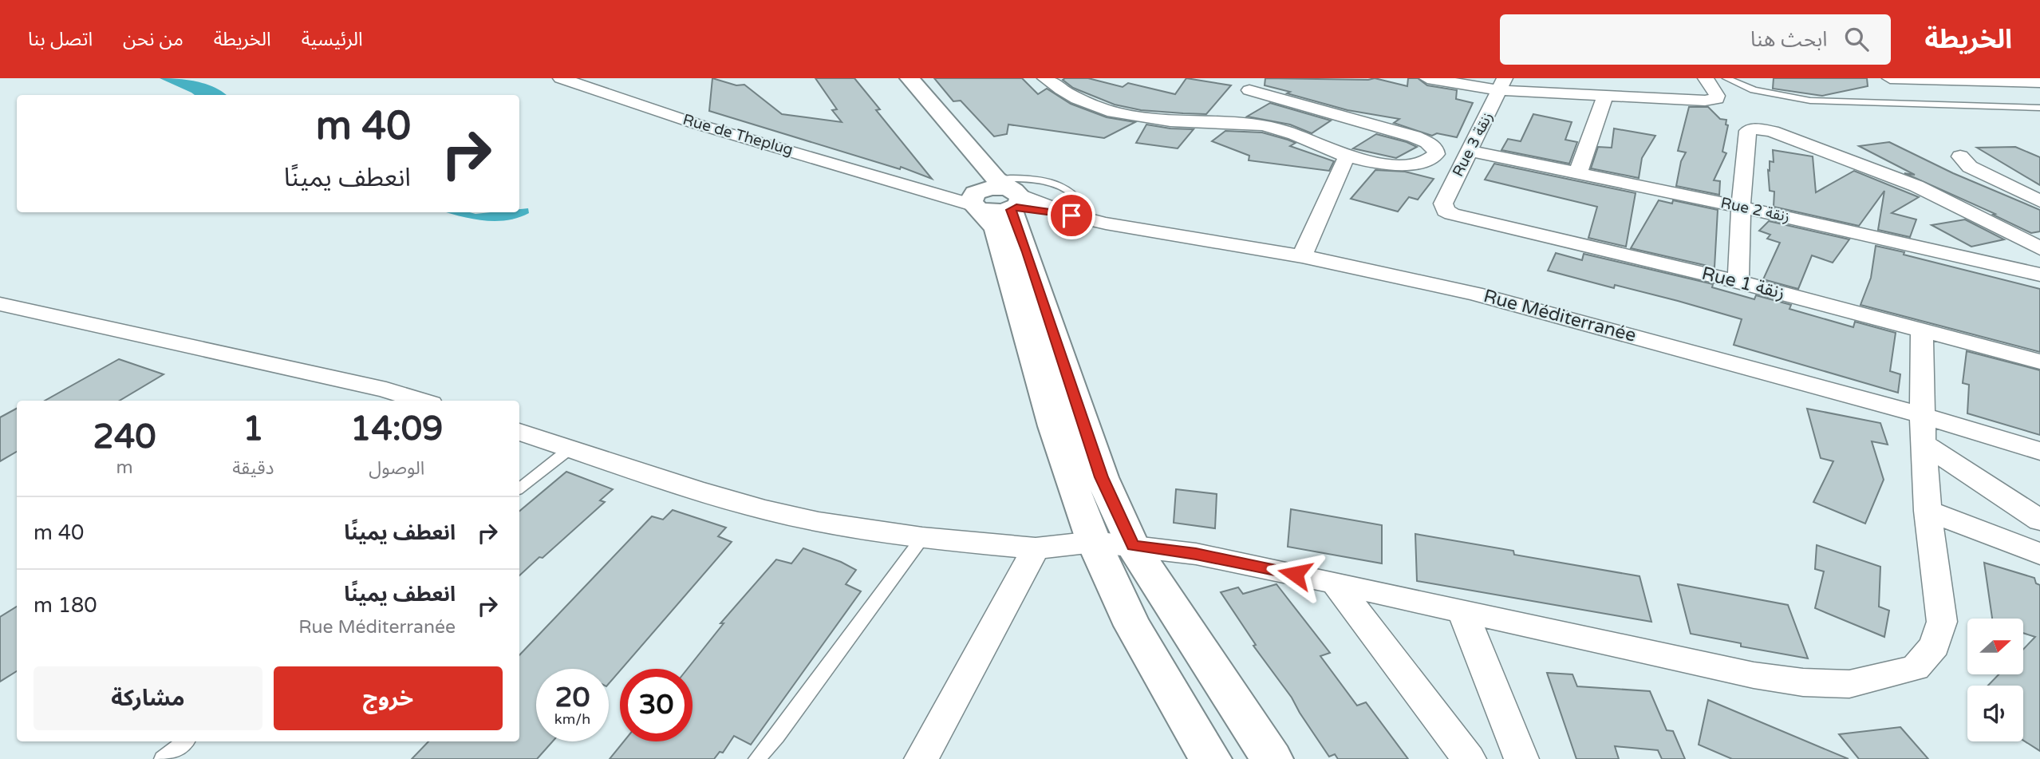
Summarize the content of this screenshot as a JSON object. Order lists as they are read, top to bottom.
{
  "streets": {
    "street": [
      "Rue de Theplug",
      "Rue 3 زنقة",
      "Rue 2 زنقة",
      "Rue 1 زنقة",
      "Rue Méditerranée"
    ]
  },
  "crossings": [
    ["Rue de Theplug", "Rue Méditerranée"],
    ["Rue 3 زنقة", "Rue 2 زنقة"],
    ["Rue 3 زنقة", "Rue 1 زنقة"]
  ],
  "north": "right",
  "page": {
    "header": "الخريطة",
    "search": "ابحث هنا",
    "nav": [
      "الرئيسية",
      "الخريطة",
      "من نحن",
      "اتصل بنا"
    ],
    "turn": ["40 m", "انعطف يمينًا"],
    "eta": [
      "14:09",
      "الوصول",
      "1",
      "دقيقة",
      "240",
      "m"
    ],
    "list": [
      {
        "name": "انعطف يمينًا",
        "value": "40 m"
      },
      {
        "name": "انعطف يمينًا",
        "note": "Rue Méditerranée",
        "value": "180 m"
      }
    ],
    "buttons": ["خروج", "مشاركة"],
    "speed": "20 km/h",
    "limit": "30"
  }
}
